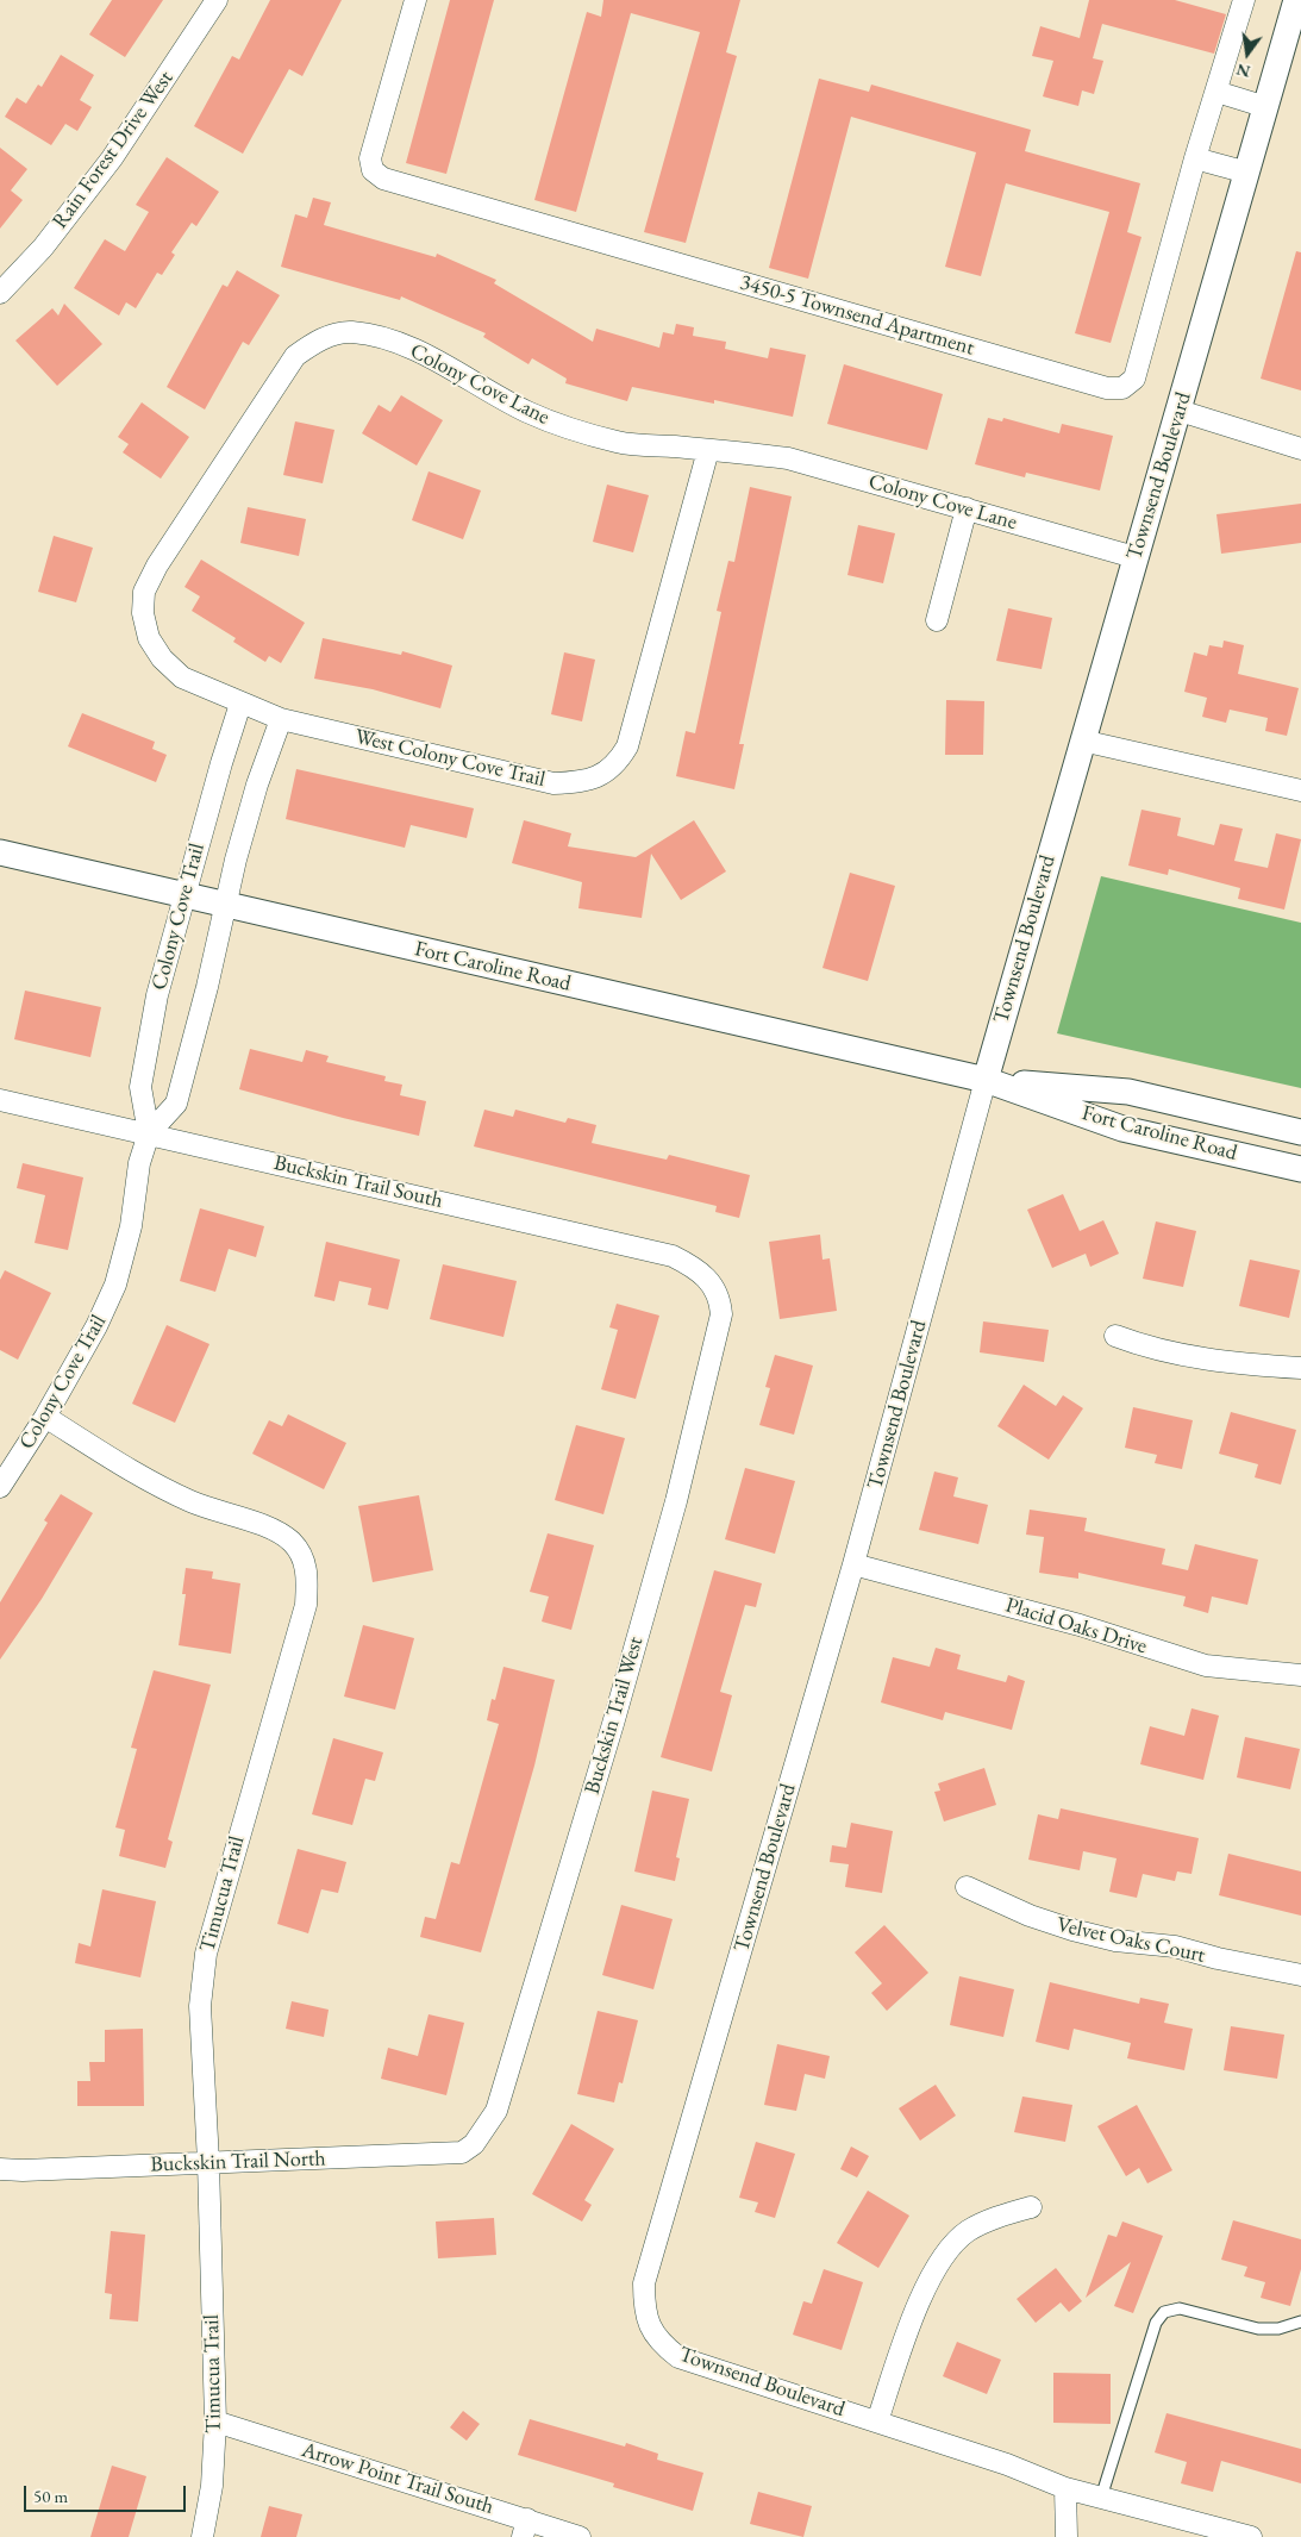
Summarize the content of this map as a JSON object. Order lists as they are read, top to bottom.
{
  "streets": {
    "street": [
      "Rain Forest Drive West",
      "3450-5 Townsend Apartment",
      "Colony Cove Lane",
      "Townsend Boulevard",
      "West Colony Cove Trail",
      "Colony Cove Trail",
      "Fort Caroline Road",
      "Buckskin Trail South",
      "Placid Oaks Drive",
      "Buckskin Trail West",
      "Timucua Trail",
      "Velvet Oaks Court",
      "Buckskin Trail North",
      "Arrow Point Trail South"
    ]
  },
  "crossings": [
    ["Colony Cove Lane", "Townsend Boulevard"],
    ["Colony Cove Lane", "West Colony Cove Trail"],
    ["Colony Cove Lane", "Colony Cove Trail"],
    ["Townsend Boulevard", "Fort Caroline Road"],
    ["Townsend Boulevard", "Placid Oaks Drive"],
    ["West Colony Cove Trail", "Colony Cove Trail"],
    ["Colony Cove Trail", "Fort Caroline Road"],
    ["Colony Cove Trail", "Buckskin Trail South"],
    ["Colony Cove Trail", "Timucua Trail"],
    ["Buckskin Trail South", "Buckskin Trail West"],
    ["Buckskin Trail West", "Buckskin Trail North"],
    ["Timucua Trail", "Buckskin Trail North"],
    ["Timucua Trail", "Arrow Point Trail South"]
  ],
  "scale_bar": "50 m",
  "north": "bottom"
}
